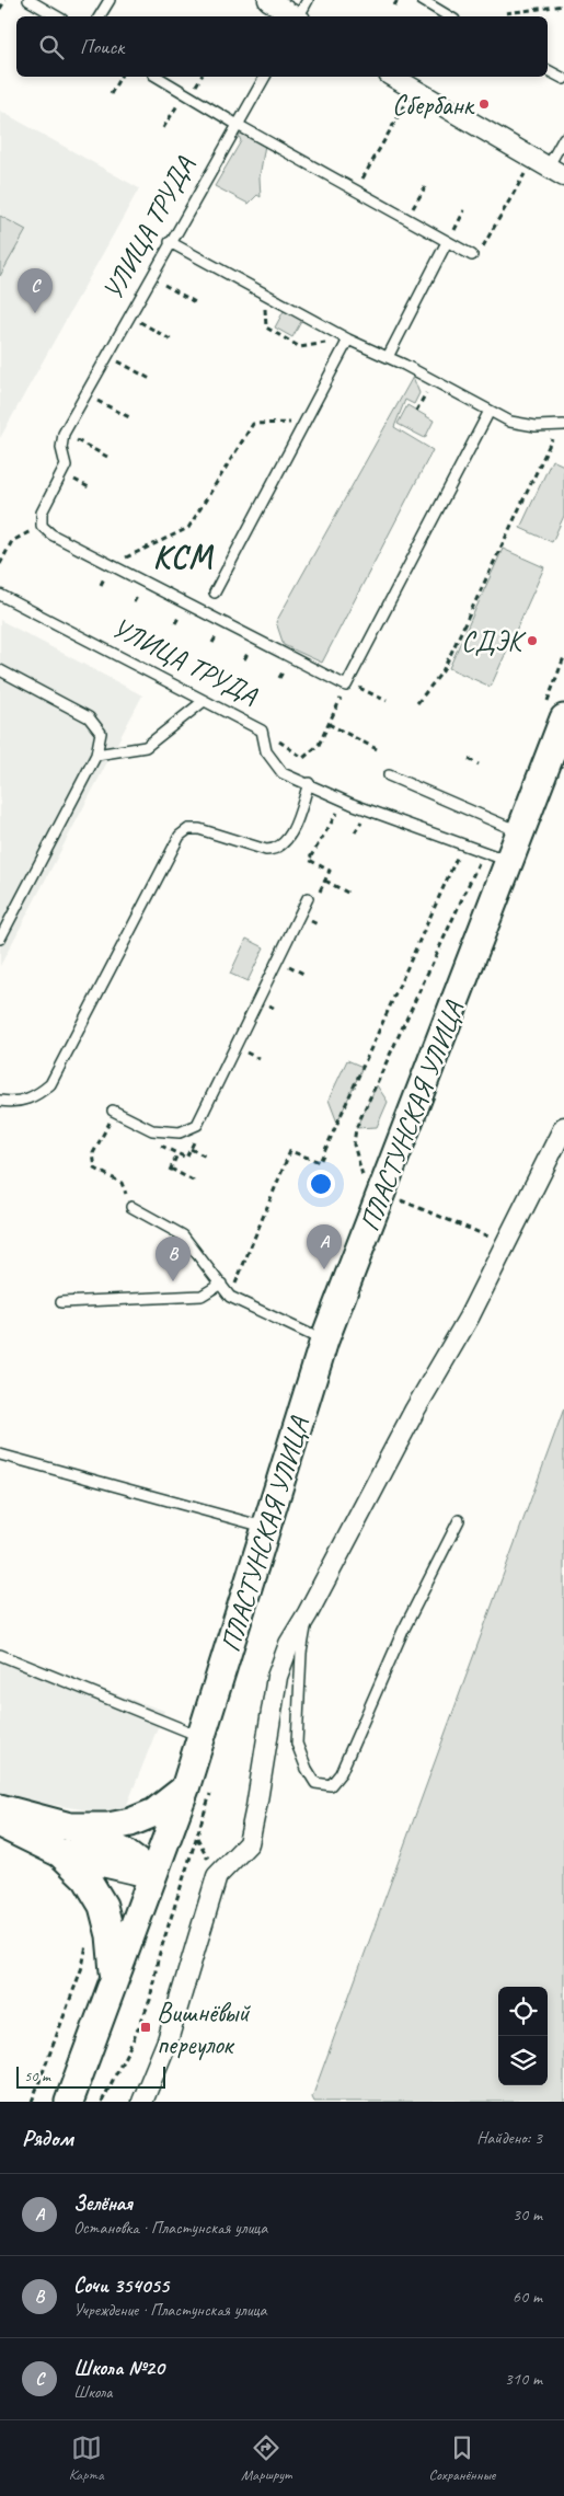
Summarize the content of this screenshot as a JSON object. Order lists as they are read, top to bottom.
{
  "streets": {
    "main road": ["ПЛАСТУНСКАЯ УЛИЦА"],
    "lane": ["УЛИЦА ТРУДА"]
  },
  "crossings": [
    ["УЛИЦА ТРУДА", "ПЛАСТУНСКАЯ УЛИЦА"]
  ],
  "districts": ["КСМ"],
  "places": {
    "other": ["Сбербанк", "СДЭК"],
    "transit": ["Вишнёвый переулок"]
  },
  "scale_bar": "50 m",
  "page": {
    "search": "Поиск",
    "pins": ["C", "A", "B"],
    "scale": "50 m",
    "heading": ["Рядом", "Найдено: 3"],
    "list": [
      {
        "mark": "A",
        "name": "Зелёная",
        "note": "Остановка · Пластунская улица",
        "value": "30 m"
      },
      {
        "mark": "B",
        "name": "Сочи 354055",
        "note": "Учреждение · Пластунская улица",
        "value": "60 m"
      },
      {
        "mark": "C",
        "name": "Школа №20",
        "note": "Школа",
        "value": "310 m"
      }
    ],
    "nav": ["Карта", "Маршрут", "Сохранённые"]
  }
}
